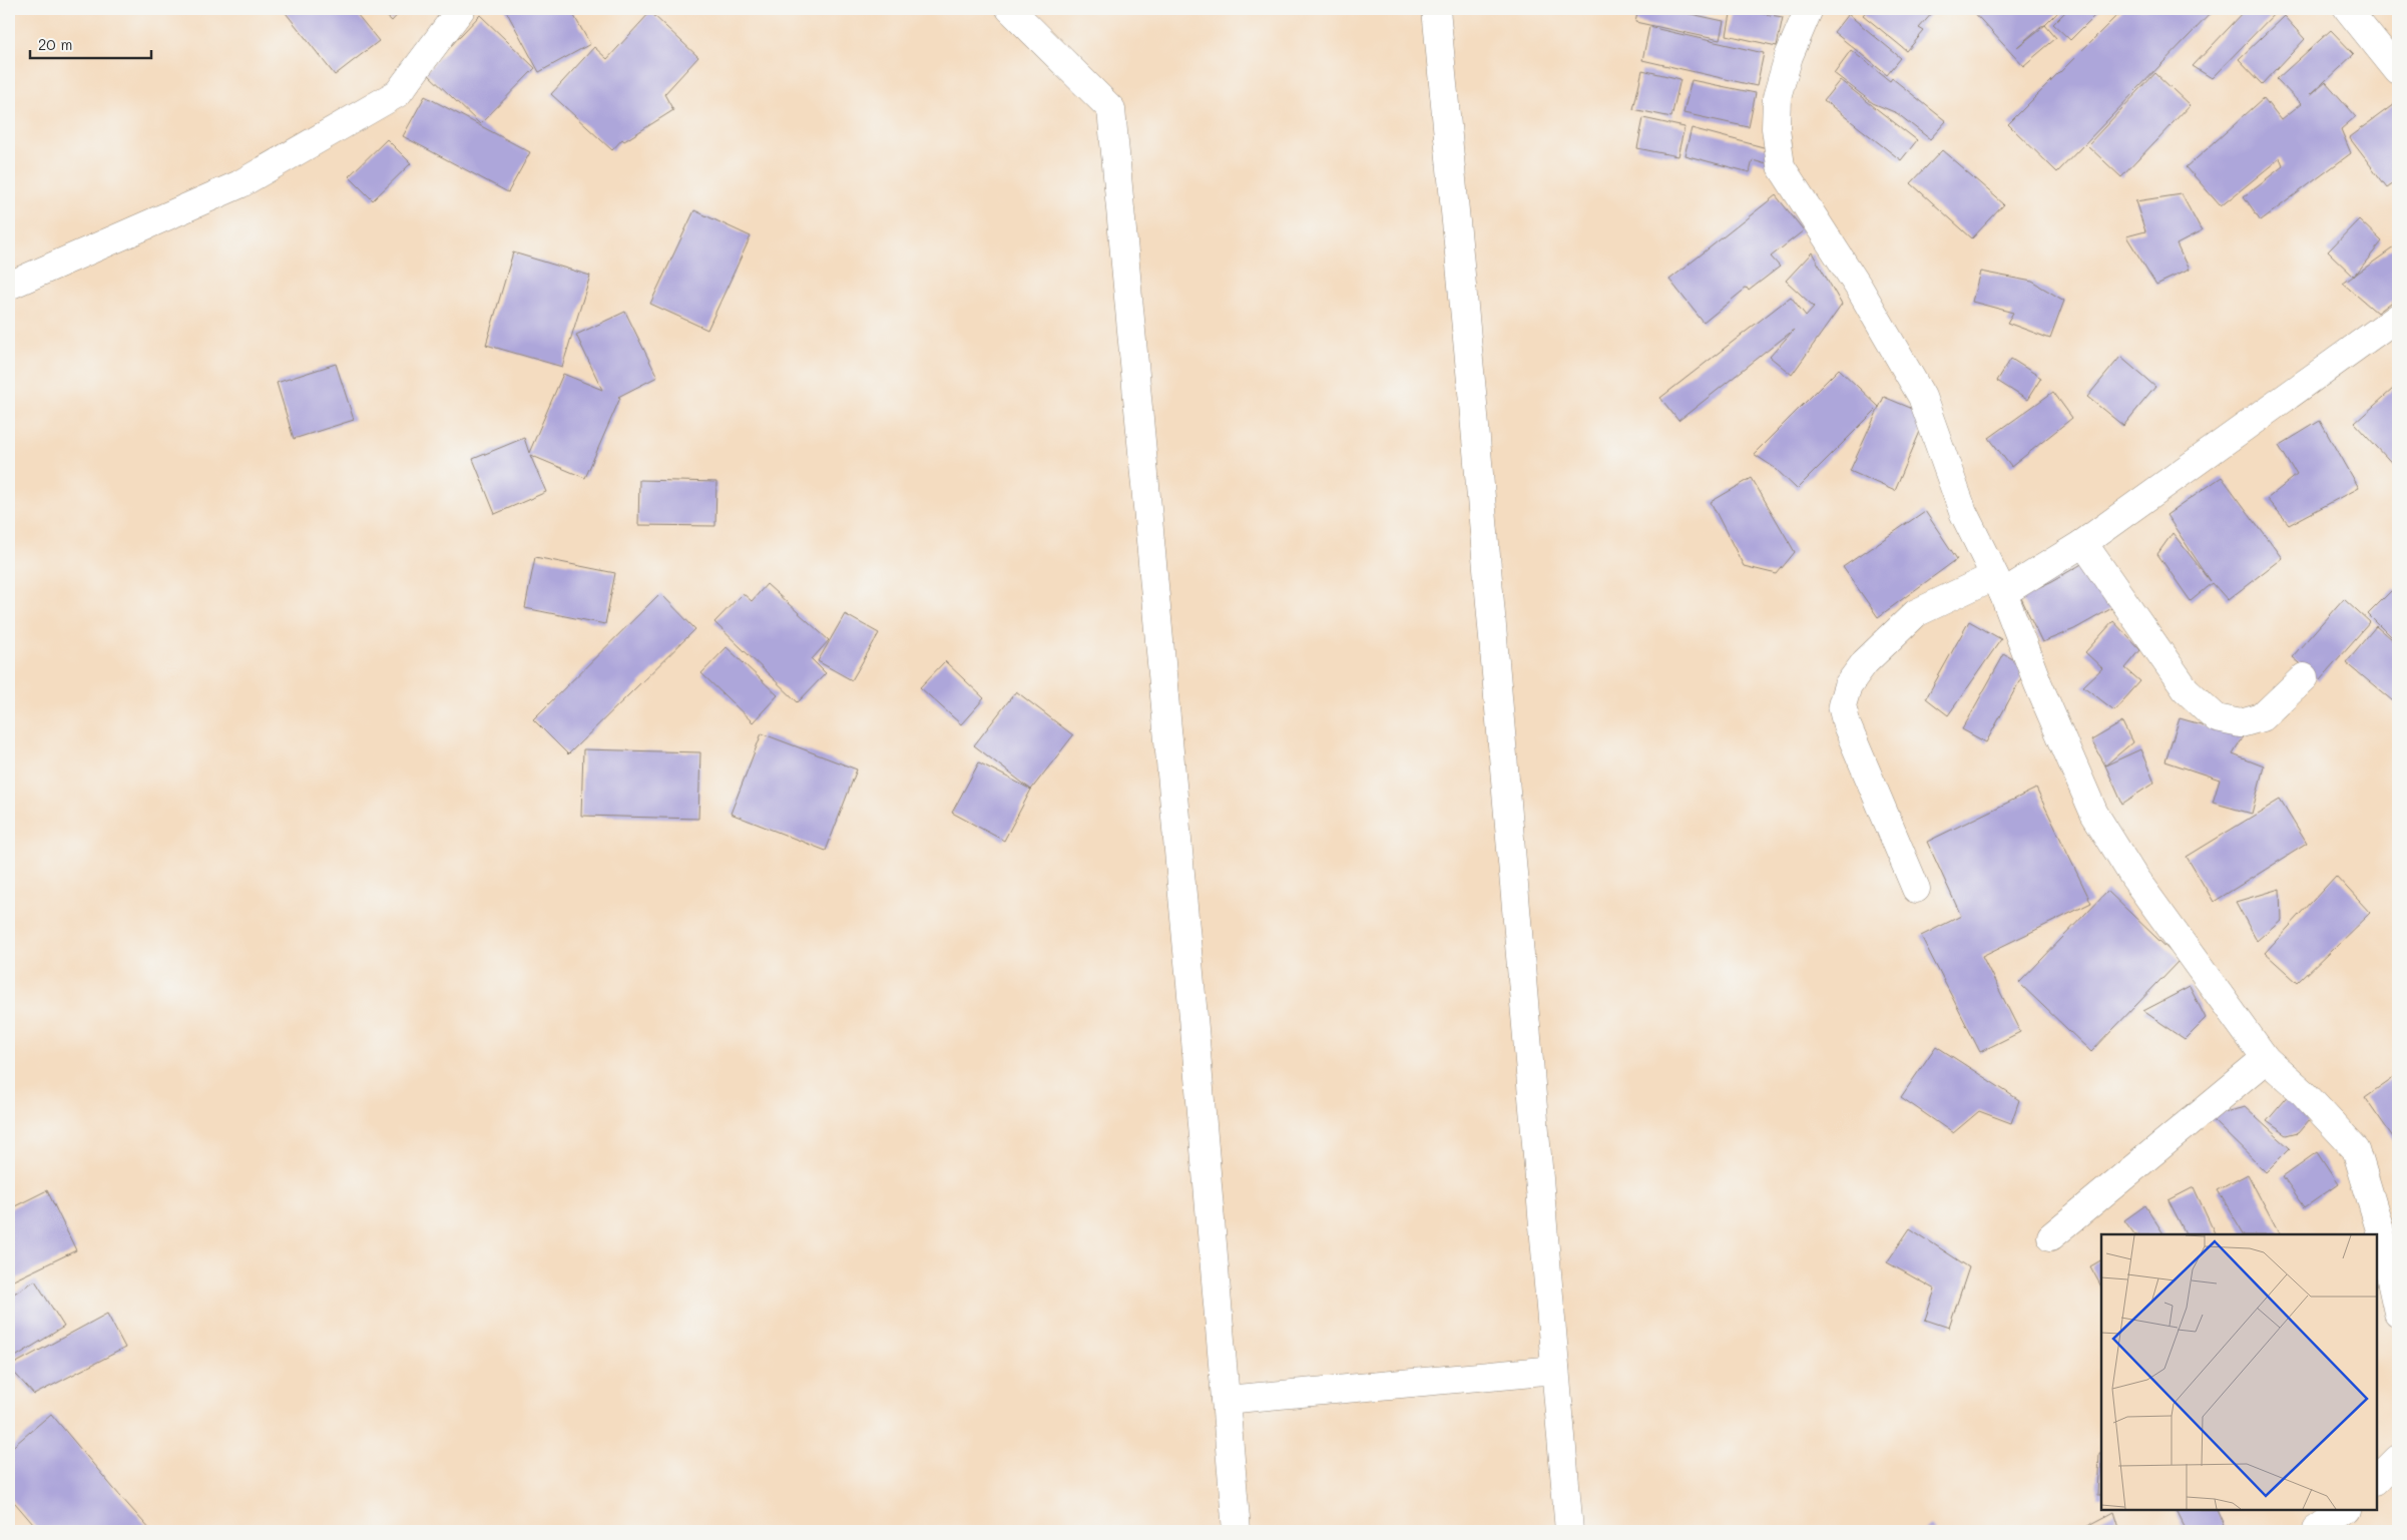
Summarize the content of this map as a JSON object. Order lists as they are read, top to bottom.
{
  "scale_bar": "20 m"
}
